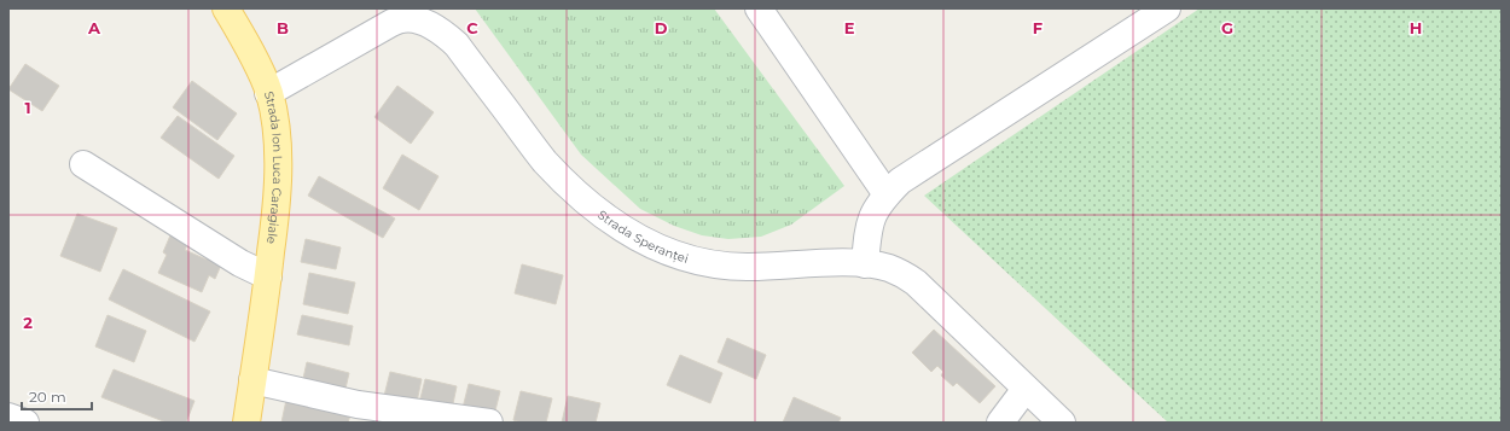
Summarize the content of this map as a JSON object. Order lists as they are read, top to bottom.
{
  "streets": {
    "main road": ["Strada Ion Luca Caragiale"],
    "street": ["Strada Speranței"]
  },
  "crossings": [
    ["Strada Ion Luca Caragiale", "Strada Speranței"]
  ],
  "scale_bar": "20 m",
  "grid": {
    "columns": [
      "A",
      "B",
      "C",
      "D",
      "E",
      "F",
      "G",
      "H"
    ],
    "rows": ["1", "2"]
  }
}
